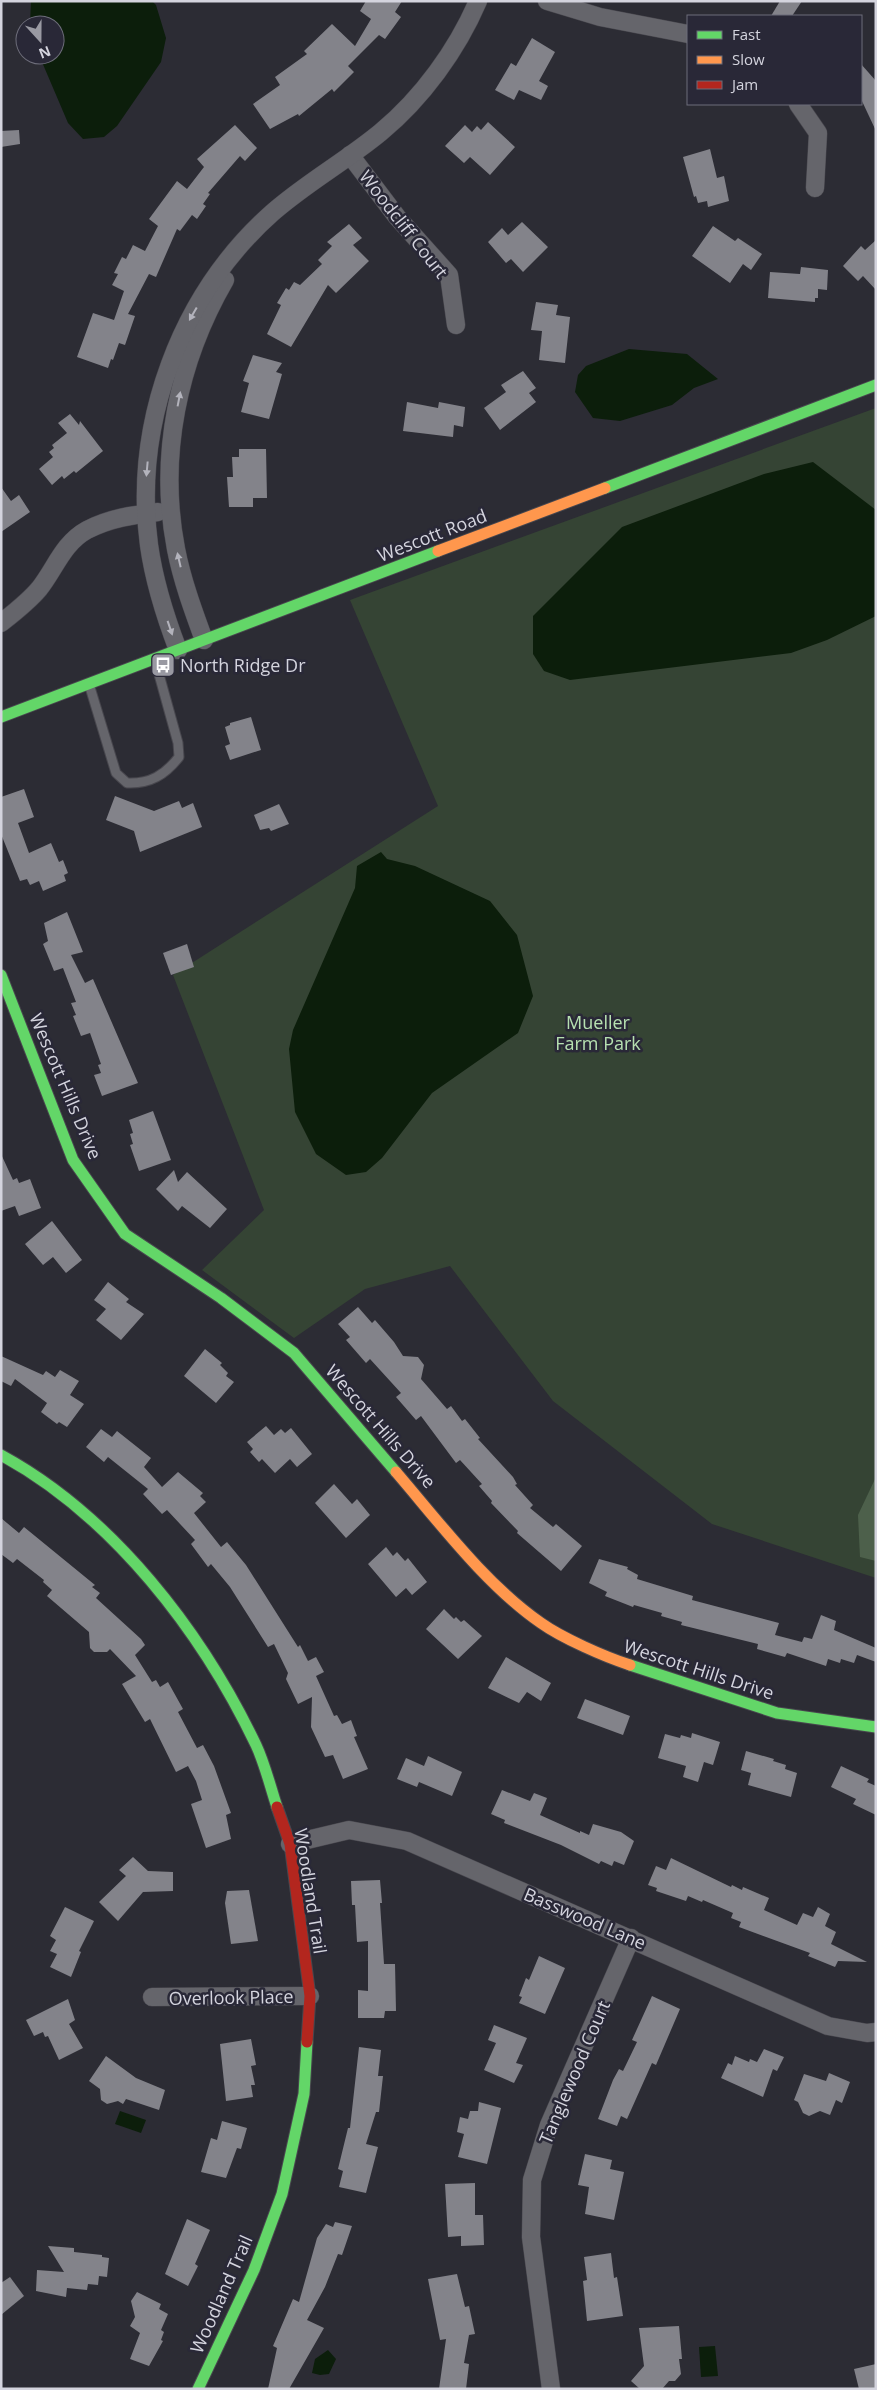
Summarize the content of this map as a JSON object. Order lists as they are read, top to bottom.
{
  "streets": {
    "street": [
      "Woodcliff Court",
      "Wescott Road",
      "Wescott Hills Drive",
      "Woodland Trail",
      "Basswood Lane",
      "Overlook Place",
      "Tanglewood Court"
    ]
  },
  "crossings": [
    ["Woodland Trail", "Basswood Lane"],
    ["Woodland Trail", "Overlook Place"],
    ["Basswood Lane", "Tanglewood Court"]
  ],
  "parks": ["Mueller Farm Park"],
  "places": {
    "bus stop": ["North Ridge Dr"]
  },
  "legend": ["Fast", "Slow", "Jam"],
  "north": "bottom"
}
